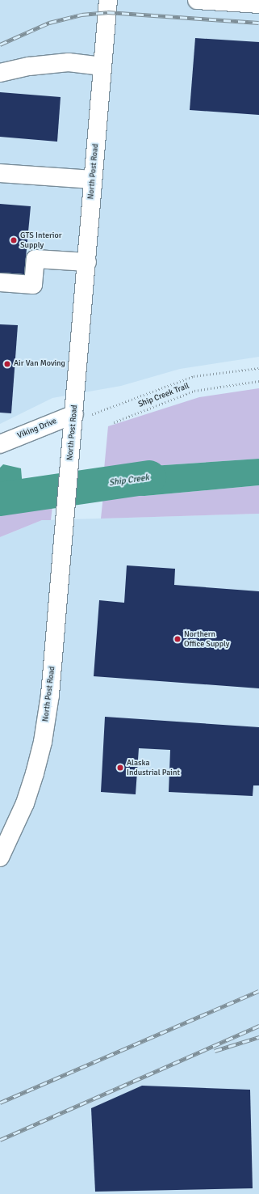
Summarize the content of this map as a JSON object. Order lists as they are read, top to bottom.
{
  "streets": {
    "street": ["North Post Road", "Viking Drive"],
    "path": ["Ship Creek Trail"]
  },
  "crossings": [
    ["North Post Road", "Viking Drive"]
  ],
  "water": ["Ship Creek"],
  "places": [
    "GTS Interior Supply",
    "Air Van Moving",
    "Northern Office Supply",
    "Alaska Industrial Paint"
  ]
}
